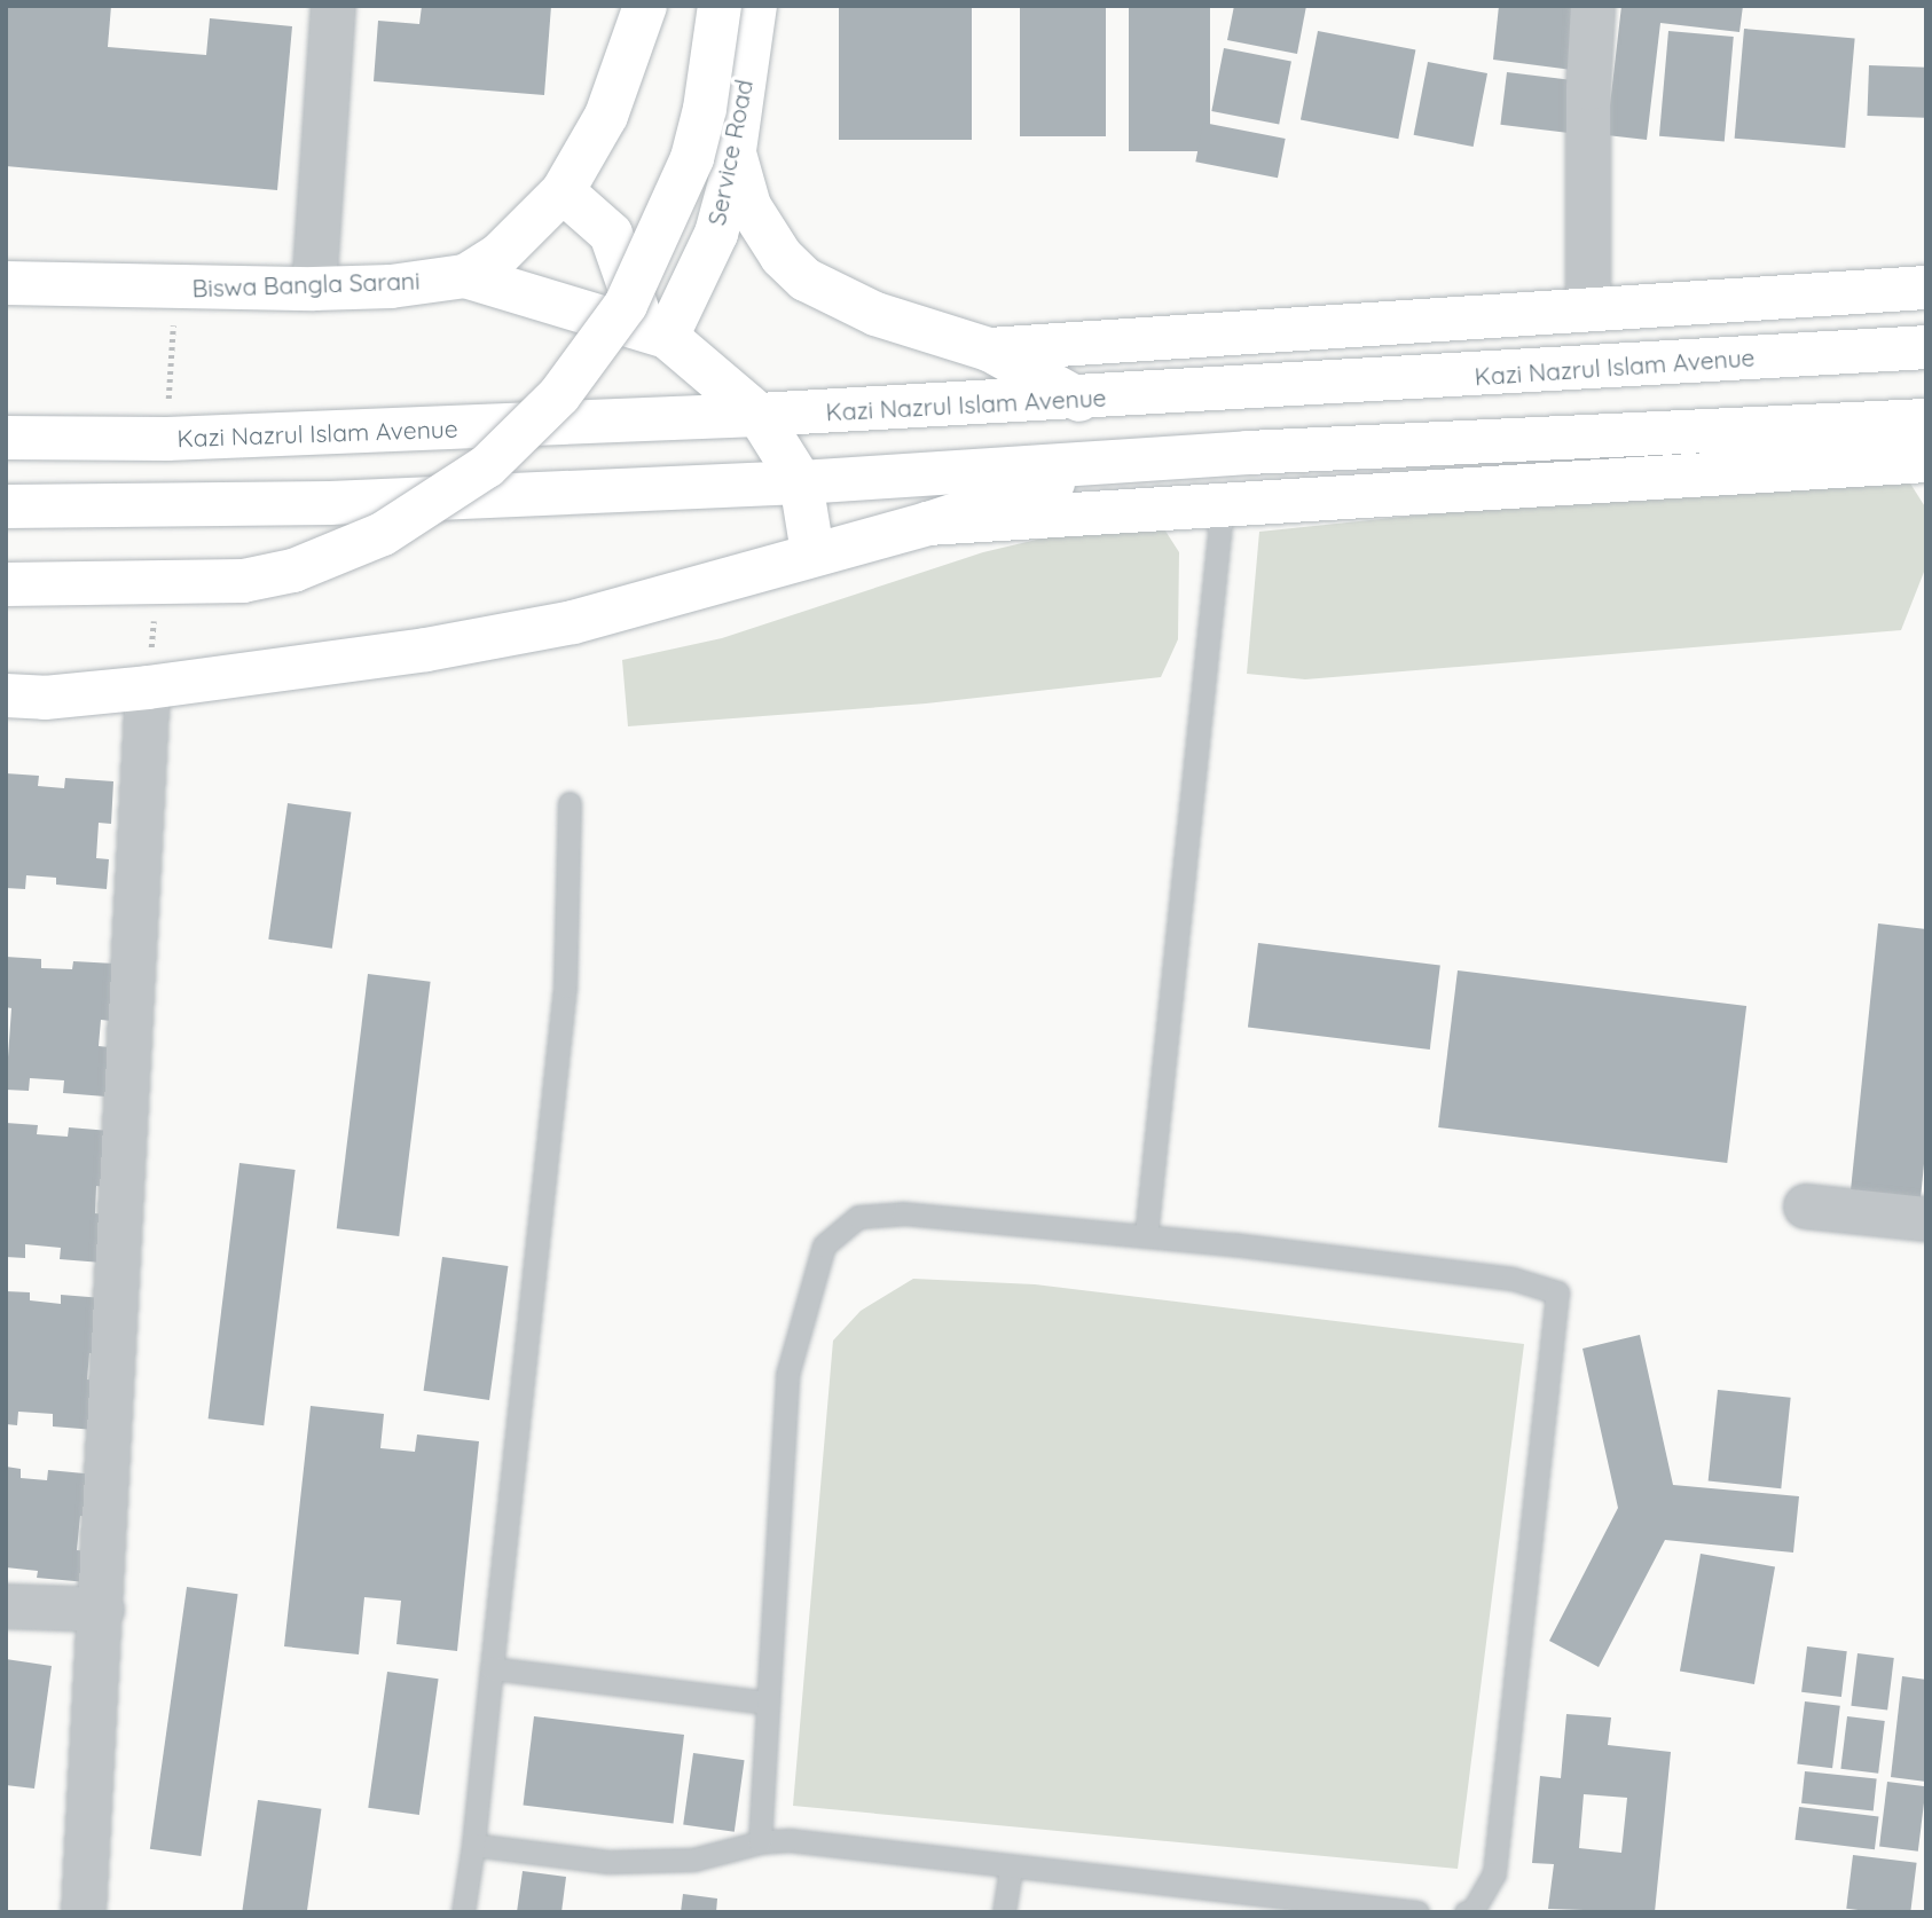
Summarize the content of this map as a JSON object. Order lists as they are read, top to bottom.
{
  "streets": {
    "main road": ["Service Road", "Biswa Bangla Sarani", "Kazi Nazrul Islam Avenue"]
  }
}
